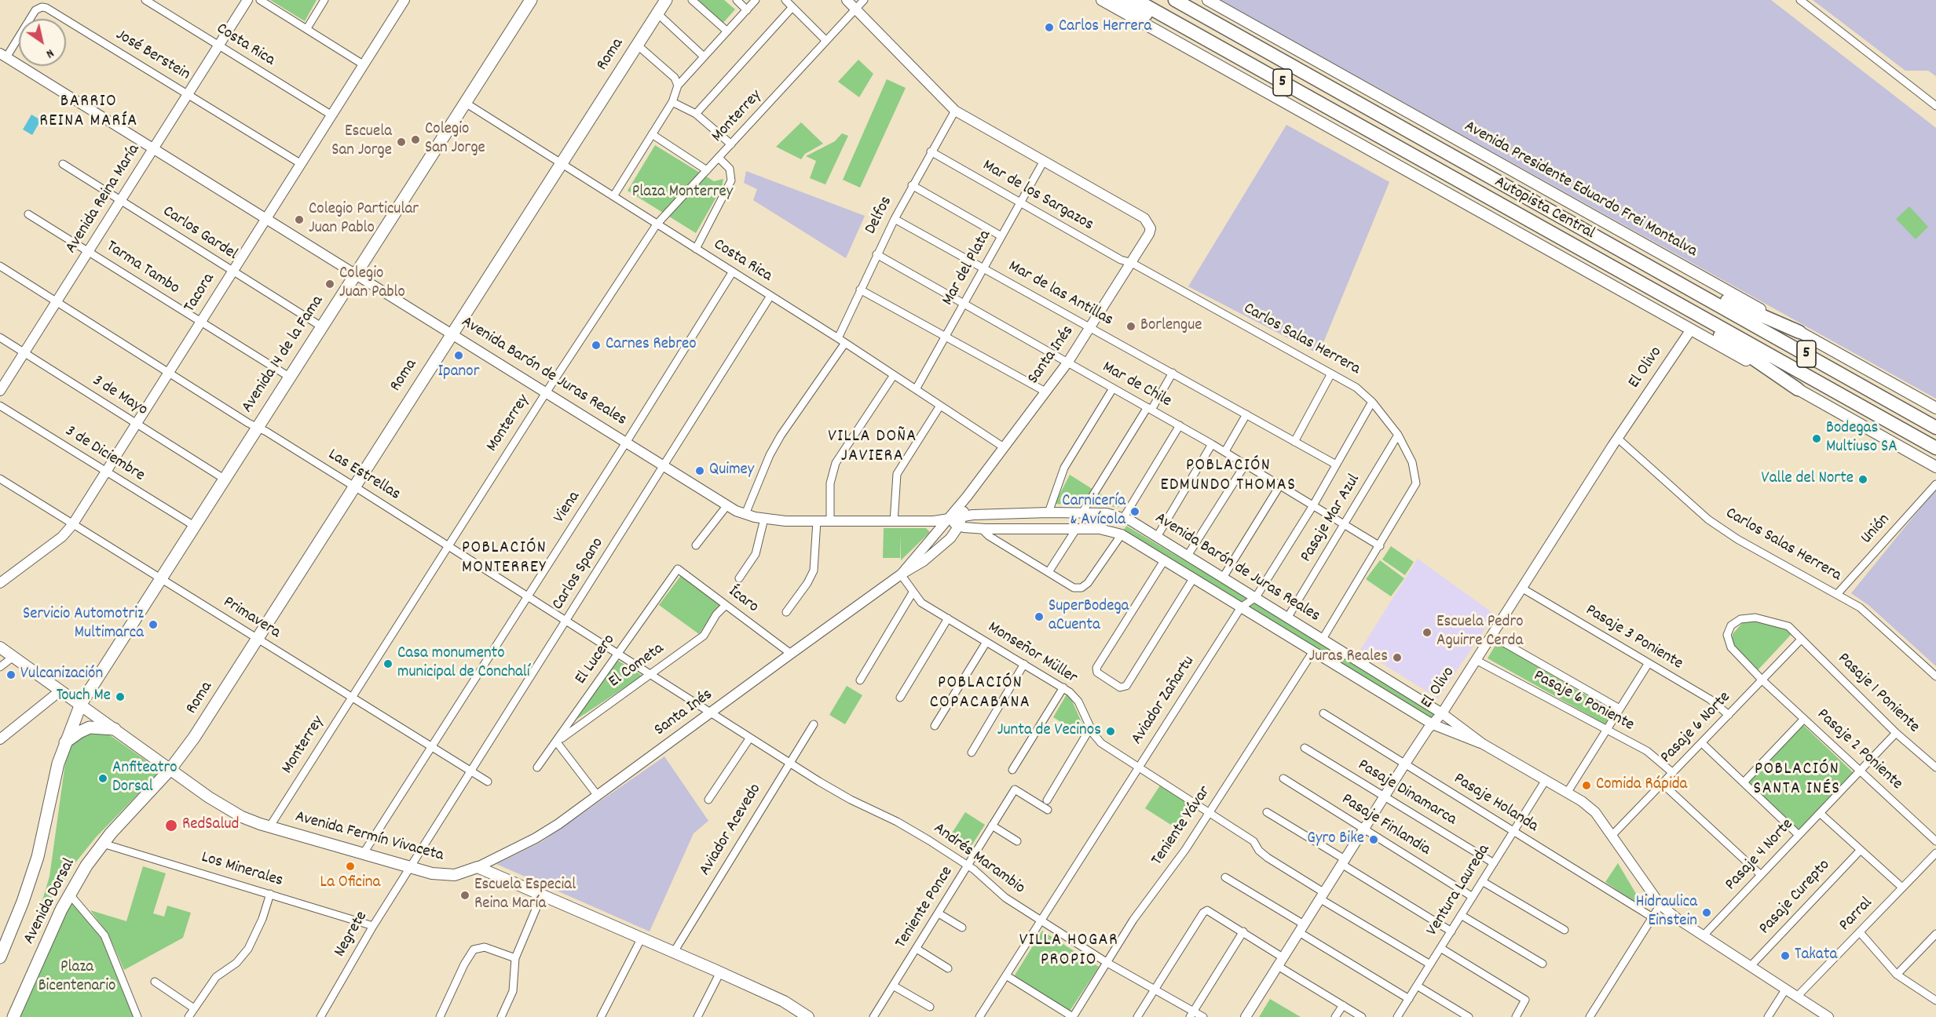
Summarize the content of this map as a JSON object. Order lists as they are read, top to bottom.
{
  "streets": {
    "highway": ["5", "Autopista Central"],
    "main road": [
      "Roma",
      "Avenida Presidente Eduardo Frei Montalva",
      "Avenida 14 de la Fama",
      "Avenida Fermín Vivaceta",
      "Avenida Dorsal"
    ],
    "street": [
      "Costa Rica",
      "José Berstein",
      "Monterrey",
      "Mar de los Sargazos",
      "Avenida Reina María",
      "Delfos",
      "Carlos Gardel",
      "Tarma Tambo",
      "Mar del Plata",
      "Tacora",
      "Mar de las Antillas",
      "Carlos Salas Herrera",
      "Santa Inés",
      "El Olivo",
      "Avenida Barón de Juras Reales",
      "Mar de Chile",
      "3 de Mayo",
      "3 de Diciembre",
      "Las Estrellas",
      "Viena",
      "Pasaje Mar Azul",
      "Unión",
      "Carlos Spano",
      "Ícaro",
      "Primavera",
      "Pasaje 3 Poniente",
      "Monseñor Müller",
      "El Lucero",
      "El Cometa",
      "Pasaje 1 Poniente",
      "Aviador Zañartu",
      "Pasaje 6 Poniente",
      "Pasaje 6 Norte",
      "Pasaje 2 Poniente",
      "Pasaje Dinamarca",
      "Pasaje Holanda",
      "Pasaje Finlandia",
      "Teniente Yávar",
      "Aviador Acevedo",
      "Pasaje 4 Norte",
      "Andrés Marambio",
      "Los Minerales",
      "Ventura Laureda",
      "Pasaje Curepto",
      "Teniente Ponce",
      "Parral",
      "Negrete"
    ]
  },
  "crossings": [
    ["Costa Rica", "Roma"],
    ["Costa Rica", "Monterrey"],
    ["Costa Rica", "Avenida Reina María"],
    ["Costa Rica", "Delfos"],
    ["Costa Rica", "Mar del Plata"],
    ["Costa Rica", "Tacora"],
    ["Costa Rica", "Avenida 14 de la Fama"],
    ["Costa Rica", "Santa Inés"],
    ["Costa Rica", "Viena"],
    ["Costa Rica", "Carlos Spano"],
    ["Roma", "Avenida Barón de Juras Reales"],
    ["Roma", "Las Estrellas"],
    ["Roma", "Primavera"],
    ["Roma", "Avenida Fermín Vivaceta"],
    ["Roma", "Avenida Dorsal"],
    ["José Berstein", "Avenida Reina María"],
    ["José Berstein", "Tacora"],
    ["José Berstein", "Avenida Barón de Juras Reales"],
    ["Monterrey", "Avenida Barón de Juras Reales"],
    ["Monterrey", "Las Estrellas"],
    ["Monterrey", "Primavera"],
    ["Monterrey", "Avenida Fermín Vivaceta"],
    ["Mar de los Sargazos", "Delfos"],
    ["Mar de los Sargazos", "Mar del Plata"],
    ["Mar de los Sargazos", "Carlos Salas Herrera"],
    ["Mar de los Sargazos", "Santa Inés"],
    ["Avenida Reina María", "Carlos Gardel"],
    ["Avenida Reina María", "Tarma Tambo"],
    ["Avenida Reina María", "Avenida Barón de Juras Reales"],
    ["Avenida Reina María", "3 de Mayo"],
    ["Avenida Reina María", "Las Estrellas"],
    ["Delfos", "Mar de las Antillas"],
    ["Delfos", "Mar de Chile"],
    ["Carlos Gardel", "Tacora"],
    ["Carlos Gardel", "Avenida 14 de la Fama"],
    ["Tarma Tambo", "Tacora"],
    ["Tarma Tambo", "Avenida 14 de la Fama"],
    ["Mar del Plata", "Mar de las Antillas"],
    ["Mar del Plata", "Santa Inés"],
    ["Mar del Plata", "Mar de Chile"],
    ["Tacora", "Avenida Barón de Juras Reales"],
    ["Tacora", "3 de Mayo"],
    ["Tacora", "3 de Diciembre"],
    ["Tacora", "Las Estrellas"],
    ["Tacora", "Primavera"],
    ["Mar de las Antillas", "Santa Inés"],
    ["Mar de las Antillas", "Aviador Zañartu"],
    ["Carlos Salas Herrera", "Santa Inés"],
    ["Carlos Salas Herrera", "El Olivo"],
    ["Carlos Salas Herrera", "Mar de Chile"],
    ["Carlos Salas Herrera", "Pasaje Mar Azul"],
    ["Carlos Salas Herrera", "Unión"],
    ["Carlos Salas Herrera", "Aviador Zañartu"],
    ["Avenida 14 de la Fama", "Avenida Barón de Juras Reales"],
    ["Avenida 14 de la Fama", "3 de Mayo"],
    ["Avenida 14 de la Fama", "3 de Diciembre"],
    ["Avenida 14 de la Fama", "Las Estrellas"],
    ["Avenida 14 de la Fama", "Primavera"],
    ["Avenida 14 de la Fama", "Avenida Fermín Vivaceta"],
    ["Avenida 14 de la Fama", "Avenida Dorsal"],
    ["Santa Inés", "Avenida Barón de Juras Reales"],
    ["Santa Inés", "Mar de Chile"],
    ["Santa Inés", "Las Estrellas"],
    ["Santa Inés", "Ícaro"],
    ["Santa Inés", "Monseñor Müller"],
    ["Santa Inés", "Avenida Fermín Vivaceta"],
    ["Santa Inés", "Andrés Marambio"],
    ["El Olivo", "Avenida Barón de Juras Reales"],
    ["El Olivo", "Pasaje 3 Poniente"],
    ["El Olivo", "Monseñor Müller"],
    ["El Olivo", "Pasaje 6 Poniente"],
    ["El Olivo", "Pasaje Dinamarca"],
    ["El Olivo", "Pasaje Holanda"],
    ["El Olivo", "Pasaje Finlandia"],
    ["Avenida Barón de Juras Reales", "Viena"],
    ["Avenida Barón de Juras Reales", "Pasaje Mar Azul"],
    ["Avenida Barón de Juras Reales", "Carlos Spano"],
    ["Avenida Barón de Juras Reales", "Aviador Zañartu"],
    ["Avenida Barón de Juras Reales", "Pasaje 6 Norte"],
    ["Avenida Barón de Juras Reales", "Teniente Yávar"],
    ["Avenida Barón de Juras Reales", "Pasaje 4 Norte"],
    ["Avenida Barón de Juras Reales", "Ventura Laureda"],
    ["Avenida Barón de Juras Reales", "Pasaje Curepto"],
    ["Avenida Barón de Juras Reales", "Parral"],
    ["Mar de Chile", "Pasaje Mar Azul"],
    ["Mar de Chile", "Aviador Zañartu"],
    ["Las Estrellas", "Viena"],
    ["Las Estrellas", "Carlos Spano"],
    ["Las Estrellas", "El Lucero"],
    ["Las Estrellas", "El Cometa"],
    ["Las Estrellas", "Andrés Marambio"],
    ["Viena", "Primavera"],
    ["Viena", "Avenida Fermín Vivaceta"],
    ["Carlos Spano", "Primavera"],
    ["Carlos Spano", "Avenida Fermín Vivaceta"],
    ["Carlos Spano", "Negrete"],
    ["Ícaro", "El Lucero"],
    ["Ícaro", "El Cometa"],
    ["Pasaje 3 Poniente", "Pasaje 6 Norte"],
    ["Monseñor Müller", "Aviador Zañartu"],
    ["Monseñor Müller", "Teniente Yávar"],
    ["Monseñor Müller", "Ventura Laureda"],
    ["El Lucero", "El Cometa"],
    ["Pasaje 1 Poniente", "Pasaje 6 Norte"],
    ["Pasaje 1 Poniente", "Pasaje 2 Poniente"],
    ["Pasaje 1 Poniente", "Pasaje 4 Norte"],
    ["Aviador Zañartu", "Andrés Marambio"],
    ["Pasaje 6 Poniente", "Pasaje 6 Norte"],
    ["Pasaje 6 Norte", "Pasaje 2 Poniente"],
    ["Pasaje 2 Poniente", "Pasaje 4 Norte"],
    ["Pasaje Dinamarca", "Ventura Laureda"],
    ["Pasaje Holanda", "Ventura Laureda"],
    ["Pasaje Finlandia", "Ventura Laureda"],
    ["Teniente Yávar", "Andrés Marambio"],
    ["Aviador Acevedo", "Andrés Marambio"],
    ["Avenida Fermín Vivaceta", "Avenida Dorsal"],
    ["Avenida Fermín Vivaceta", "Negrete"],
    ["Andrés Marambio", "Teniente Ponce"],
    ["Los Minerales", "Avenida Dorsal"],
    ["Los Minerales", "Negrete"]
  ],
  "districts": [
    "BARRIO REINA MARÍA",
    "VILLA DOÑA JAVIERA",
    "POBLACIÓN EDMUNDO THOMAS",
    "POBLACIÓN MONTERREY",
    "POBLACIÓN COPACABANA",
    "POBLACIÓN SANTA INÉS",
    "VILLA HOGAR PROPIO"
  ],
  "parks": ["Plaza Monterrey", "Plaza Bicentenario"],
  "places": [
    "Carlos Herrera",
    "Colegio San Jorge",
    "Escuela San Jorge",
    "Colegio Particular Juan Pablo",
    "Colegio Juan Pablo",
    "Borlengue",
    "Carnes Rebreo",
    "Ipanor",
    "Bodegas Multiuso SA",
    "Quimey",
    "Valle del Norte",
    "Carnicería & Avícola",
    "SuperBodega aCuenta",
    "Servicio Automotriz Multimarca",
    "Escuela Pedro Aguirre Cerda",
    "Juras Reales",
    "Casa monumento municipal de Conchalí",
    "Vulcanización",
    "Touch Me",
    "Junta de Vecinos",
    "Anfiteatro Dorsal",
    "Comida Rápida",
    "RedSalud",
    "Gyro Bike",
    "La Oficina",
    "Escuela Especial Reina María",
    "Hidraulica Einstein",
    "Takata"
  ],
  "north": "bottom right"
}
